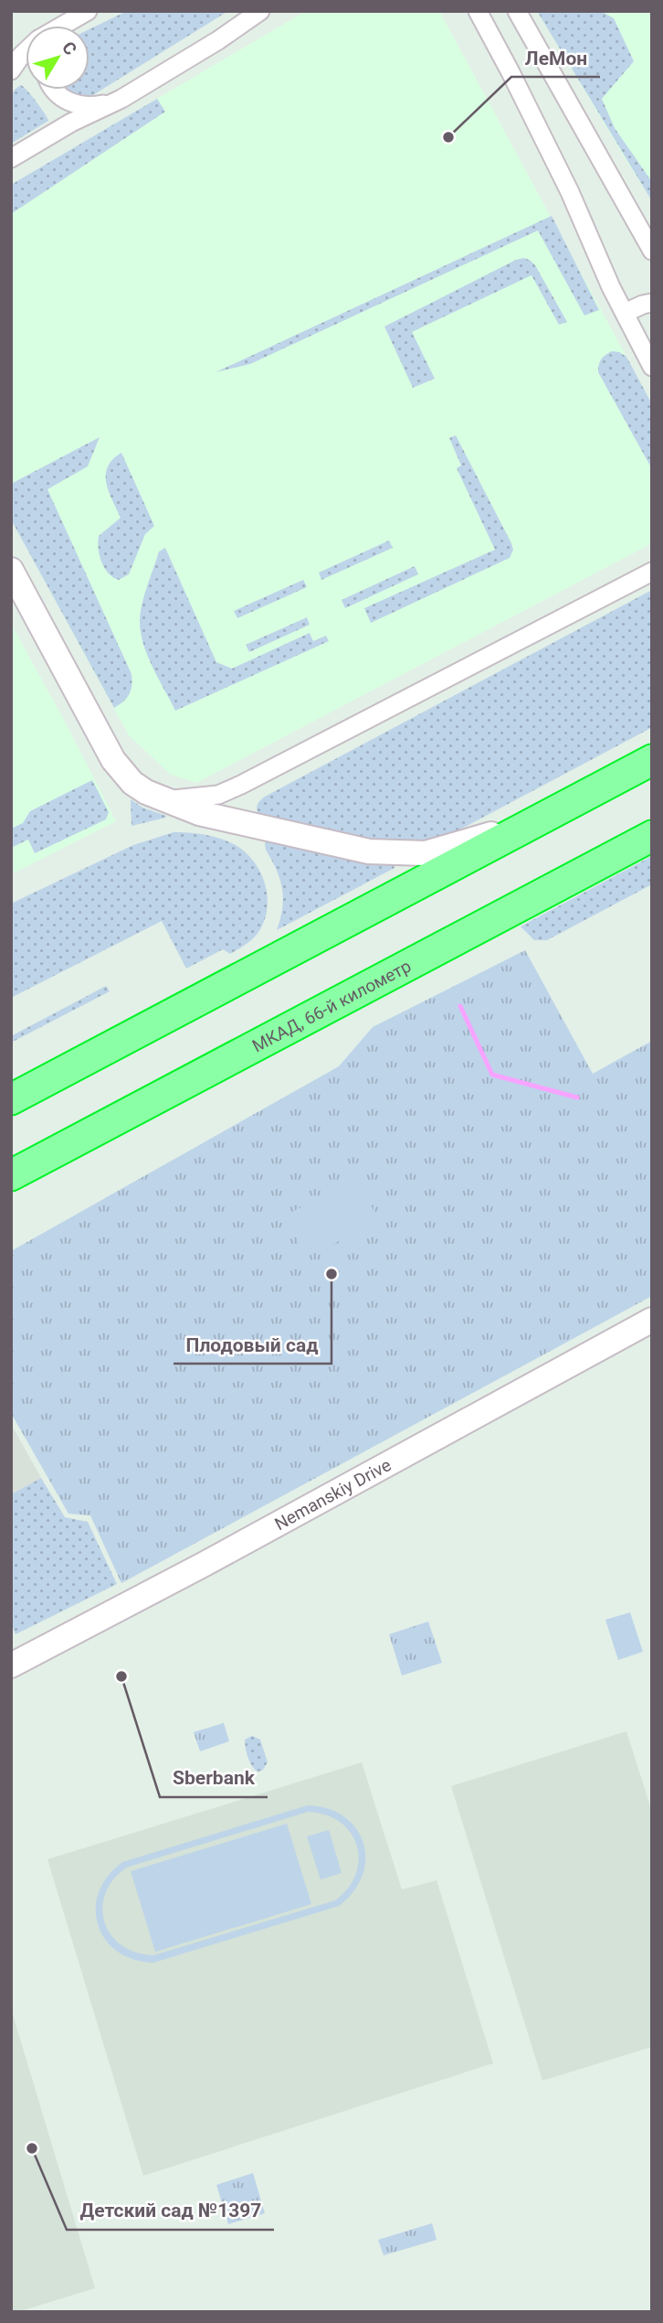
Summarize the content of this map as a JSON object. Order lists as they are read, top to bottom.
{
  "streets": {
    "highway": ["МКАД, 66-й километр"],
    "street": ["Nemanskiy Drive"]
  },
  "places": [
    "ЛеМон",
    "Плодовый сад",
    "Sberbank",
    "Детский сад №1397"
  ],
  "north": "top right"
}
